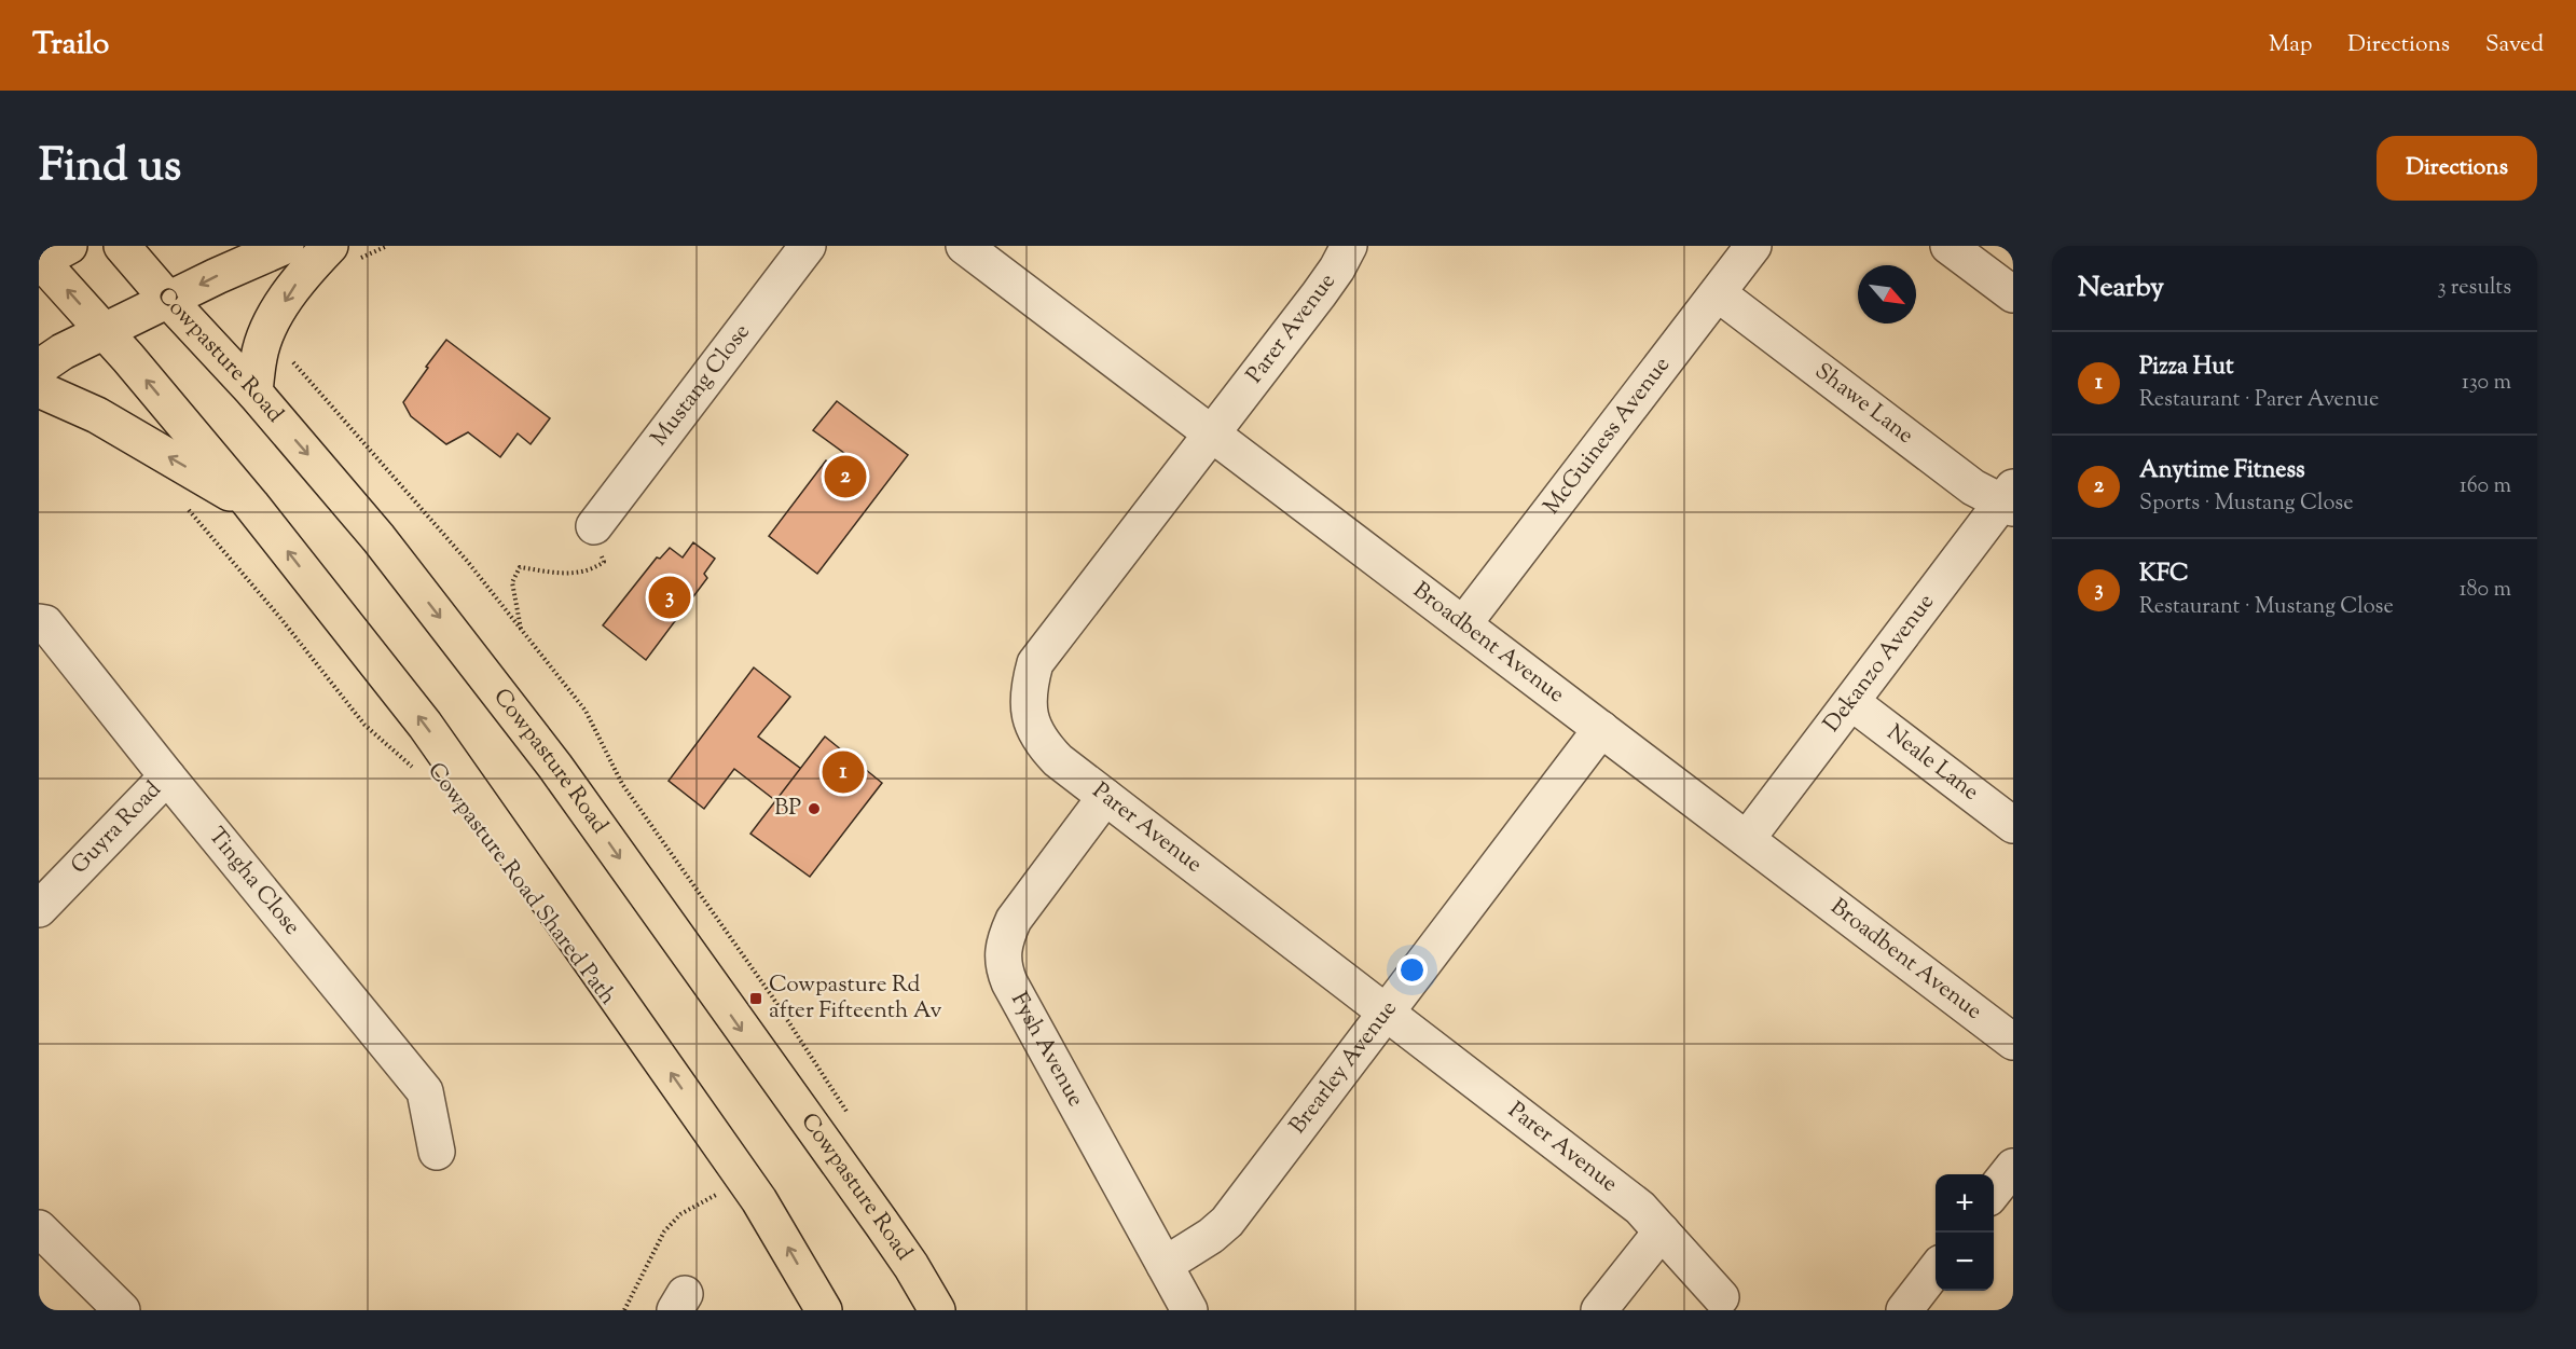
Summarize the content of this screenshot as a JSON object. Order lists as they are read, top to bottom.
{
  "streets": {
    "main road": ["Cowpasture Road"],
    "street": [
      "Parer Avenue",
      "Mustang Close",
      "Shawe Lane",
      "McGuiness Avenue",
      "Broadbent Avenue",
      "Dekanzo Avenue",
      "Neale Lane",
      "Guyra Road",
      "Tingha Close",
      "Fysh Avenue",
      "Brearley Avenue"
    ],
    "path": ["Cowpasture Road Shared Path"]
  },
  "crossings": [
    ["Parer Avenue", "Broadbent Avenue"],
    ["Parer Avenue", "Fysh Avenue"],
    ["Parer Avenue", "Brearley Avenue"],
    ["Shawe Lane", "McGuiness Avenue"],
    ["Shawe Lane", "Dekanzo Avenue"],
    ["McGuiness Avenue", "Broadbent Avenue"],
    ["Broadbent Avenue", "Dekanzo Avenue"],
    ["Broadbent Avenue", "Brearley Avenue"],
    ["Dekanzo Avenue", "Neale Lane"],
    ["Guyra Road", "Tingha Close"],
    ["Fysh Avenue", "Brearley Avenue"]
  ],
  "places": {
    "other": ["BP"],
    "transit": ["Cowpasture Rd after Fifteenth Av"]
  },
  "north": "bottom right",
  "page": {
    "header": "Trailo",
    "nav": ["Map", "Directions", "Saved"],
    "title": "Find us",
    "buttons": "Directions",
    "heading": ["Nearby", "3 results"],
    "list": [
      {
        "mark": "1",
        "name": "Pizza Hut",
        "note": "Restaurant · Parer Avenue",
        "value": "130 m"
      },
      {
        "mark": "2",
        "name": "Anytime Fitness",
        "note": "Sports · Mustang Close",
        "value": "160 m"
      },
      {
        "mark": "3",
        "name": "KFC",
        "note": "Restaurant · Mustang Close",
        "value": "180 m"
      }
    ],
    "pins": ["2", "3", "1"],
    "map_buttons": ["+", "−"]
  }
}
